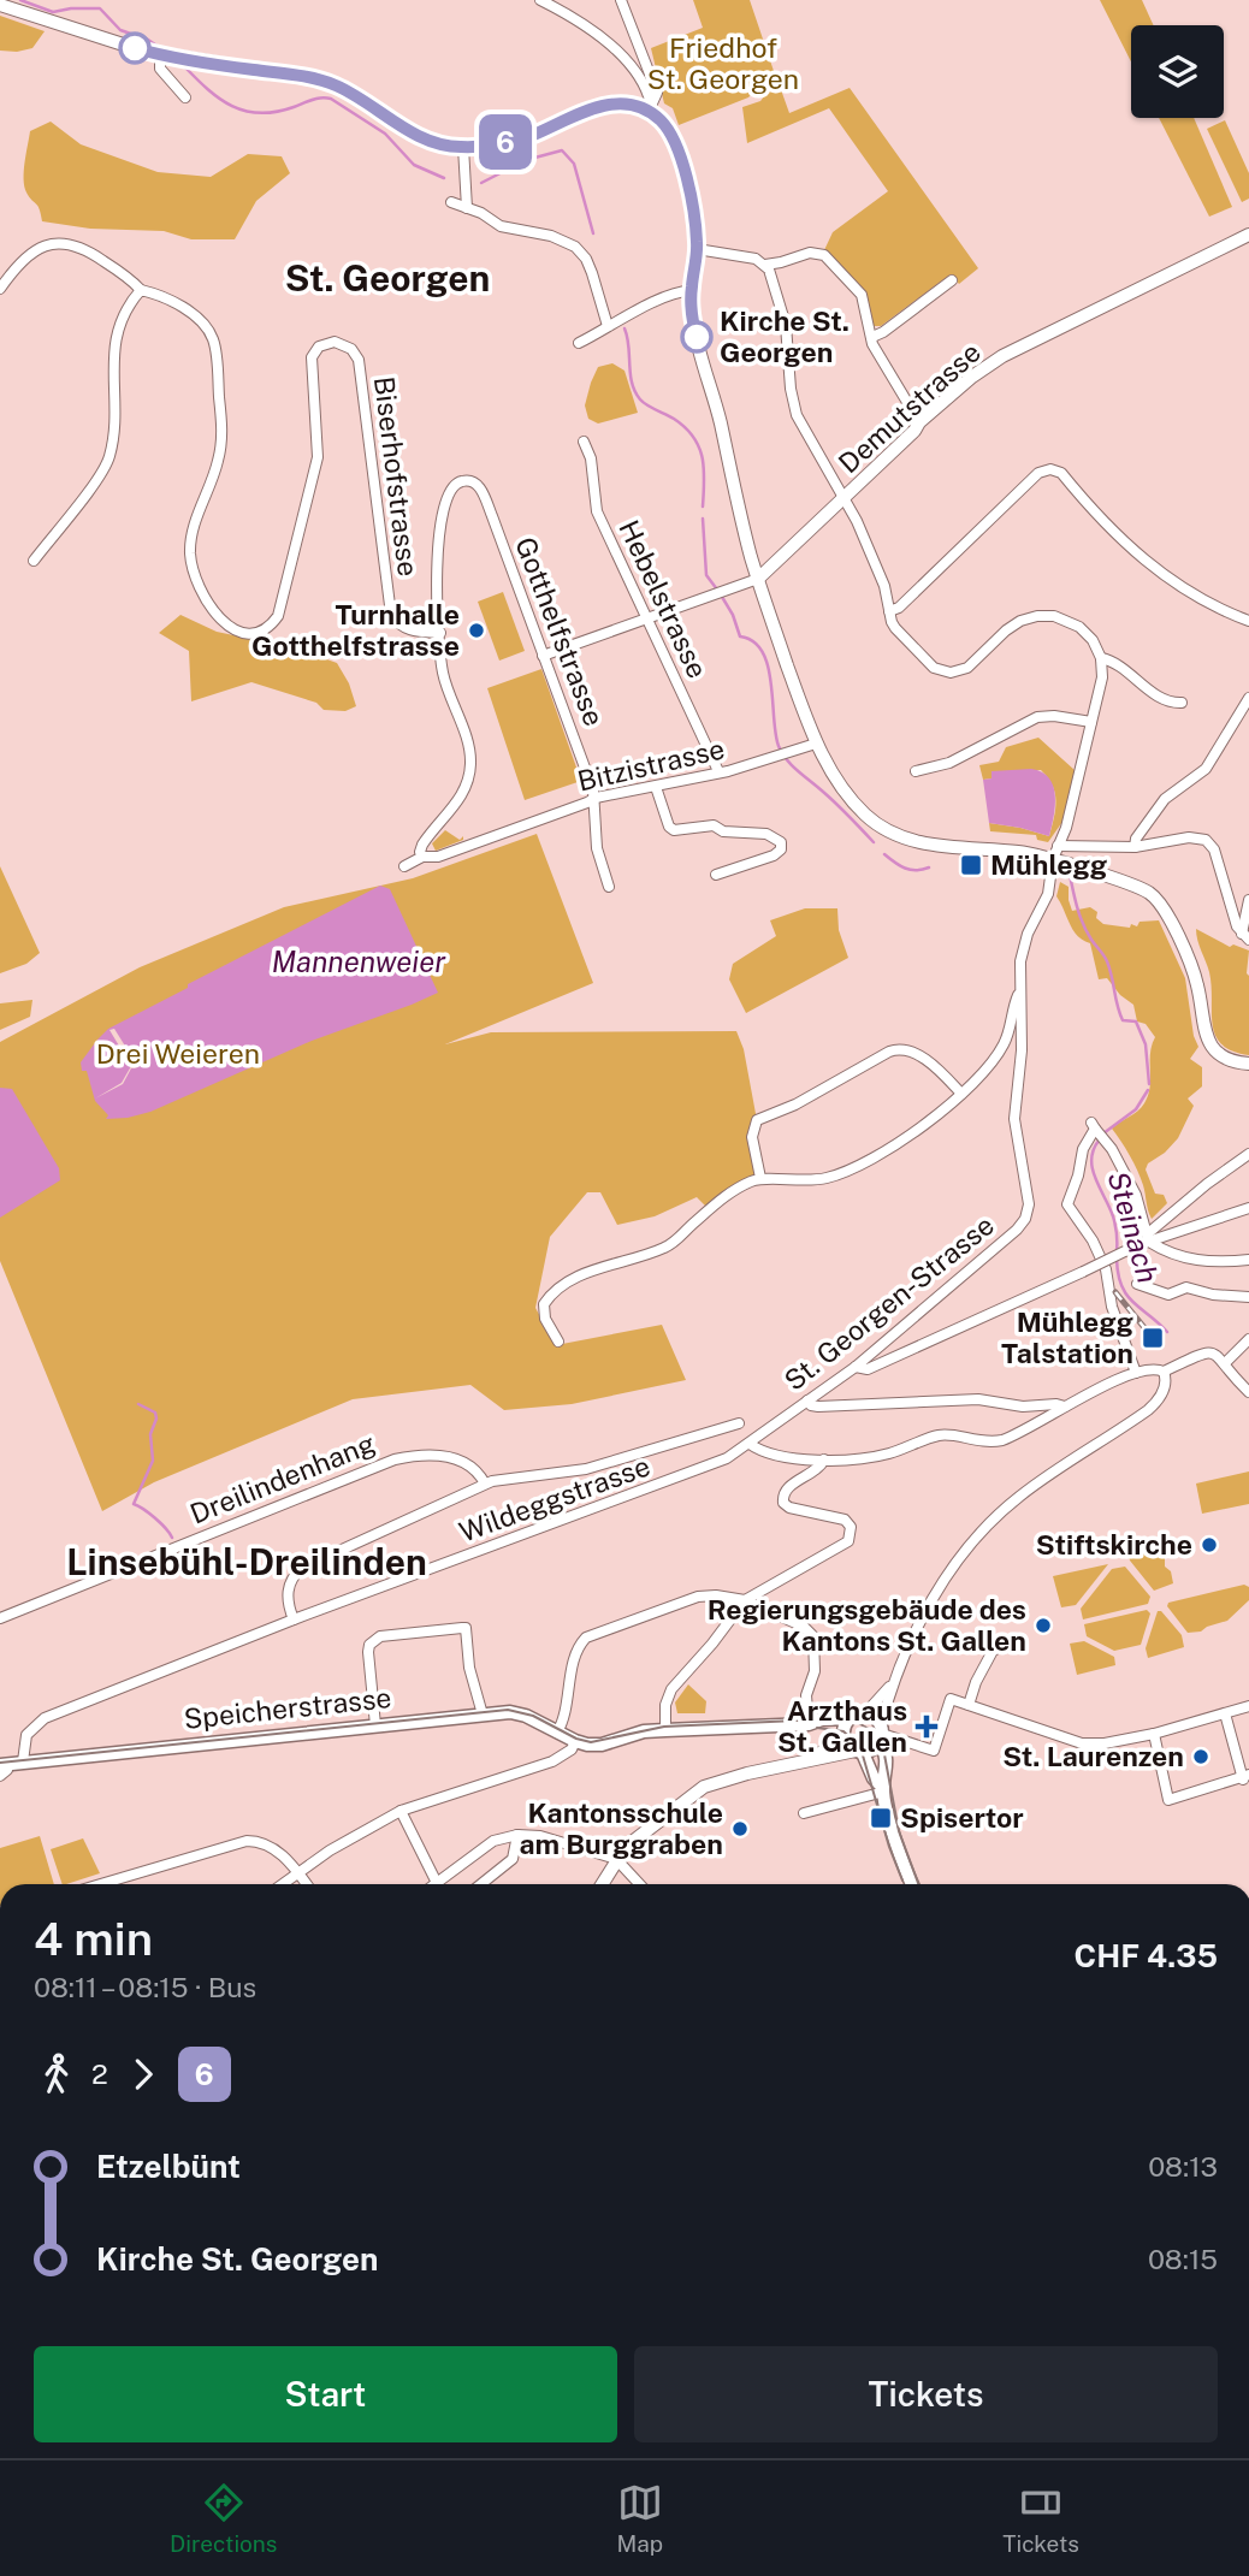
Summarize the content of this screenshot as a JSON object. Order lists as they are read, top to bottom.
{
  "streets": {
    "main road": ["Speicherstrasse"],
    "street": [
      "Demutstrasse",
      "Biserhofstrasse",
      "Hebelstrasse",
      "Gotthelfstrasse",
      "Bitzistrasse",
      "St. Georgen-Strasse",
      "Dreilindenhang",
      "Wildeggstrasse"
    ]
  },
  "crossings": [
    ["Biserhofstrasse", "Gotthelfstrasse"],
    ["Hebelstrasse", "Bitzistrasse"],
    ["Gotthelfstrasse", "Bitzistrasse"],
    ["St. Georgen-Strasse", "Wildeggstrasse"],
    ["Wildeggstrasse", "Speicherstrasse"]
  ],
  "districts": ["St. Georgen", "Linsebühl-Dreilinden"],
  "water": ["Mannenweier", "Steinach"],
  "parks": ["Friedhof St. Georgen", "Drei Weieren"],
  "places": {
    "other": [
      "Kirche St. Georgen",
      "Turnhalle Gotthelfstrasse",
      "Stiftskirche",
      "Regierungsgebäude des Kantons St. Gallen",
      "St. Laurenzen",
      "Kantonsschule am Burggraben"
    ],
    "transit": ["Mühlegg", "Mühlegg Talstation", "Spisertor"],
    "health": ["Arzthaus St. Gallen"]
  },
  "lines": ["bus line 6"],
  "page": {
    "on_map": "6",
    "heading": ["4 min", "08:11 – 08:15 · Bus", "CHF 4.35"],
    "legs": ["2", "6"],
    "list": [
      {
        "name": "Etzelbünt",
        "value": "08:13"
      },
      {
        "name": "Kirche St. Georgen",
        "value": "08:15"
      }
    ],
    "buttons": ["Start", "Tickets"],
    "tabs": ["Directions", "Map", "Tickets"]
  }
}
